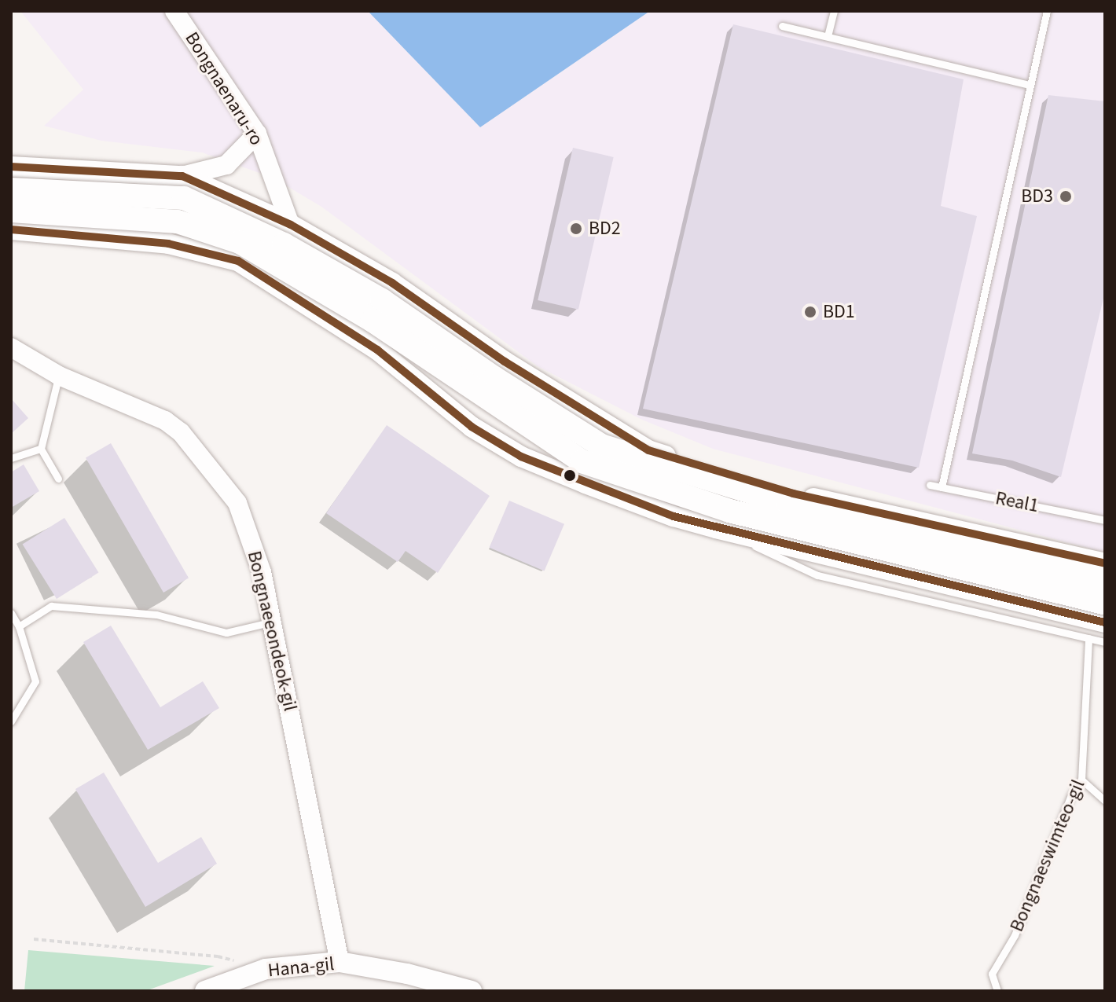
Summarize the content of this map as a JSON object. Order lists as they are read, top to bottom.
{
  "streets": {
    "main road": ["Hana-gil"],
    "street": ["Bongnaenaru-ro", "Bongnaeeondeok-gil"],
    "lane": ["Real1", "Bongnaeswimteo-gil"]
  },
  "crossings": [
    ["Bongnaeeondeok-gil", "Hana-gil"]
  ],
  "places": ["BD3", "BD2", "BD1"]
}
